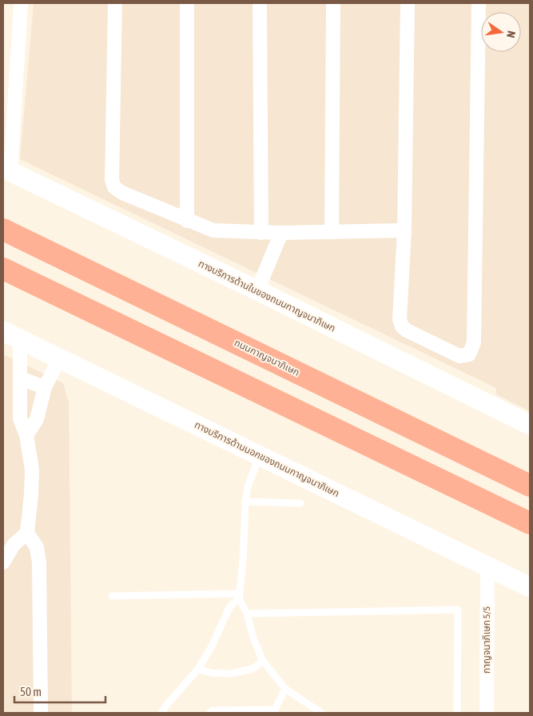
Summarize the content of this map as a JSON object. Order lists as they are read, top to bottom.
{
  "streets": {
    "highway": ["ถนนกาญจนาภิเษก"],
    "main road": ["ทางบริการด้านในของถนนกาญจนาภิเษก", "ทางบริการด้านนอกของถนนกาญจนาภิเษก"],
    "street": ["กาญจนาภิเษก 5/5"]
  },
  "crossings": [
    ["ทางบริการด้านนอกของถนนกาญจนาภิเษก", "กาญจนาภิเษก 5/5"]
  ],
  "scale_bar": "50 m",
  "north": "right"
}
